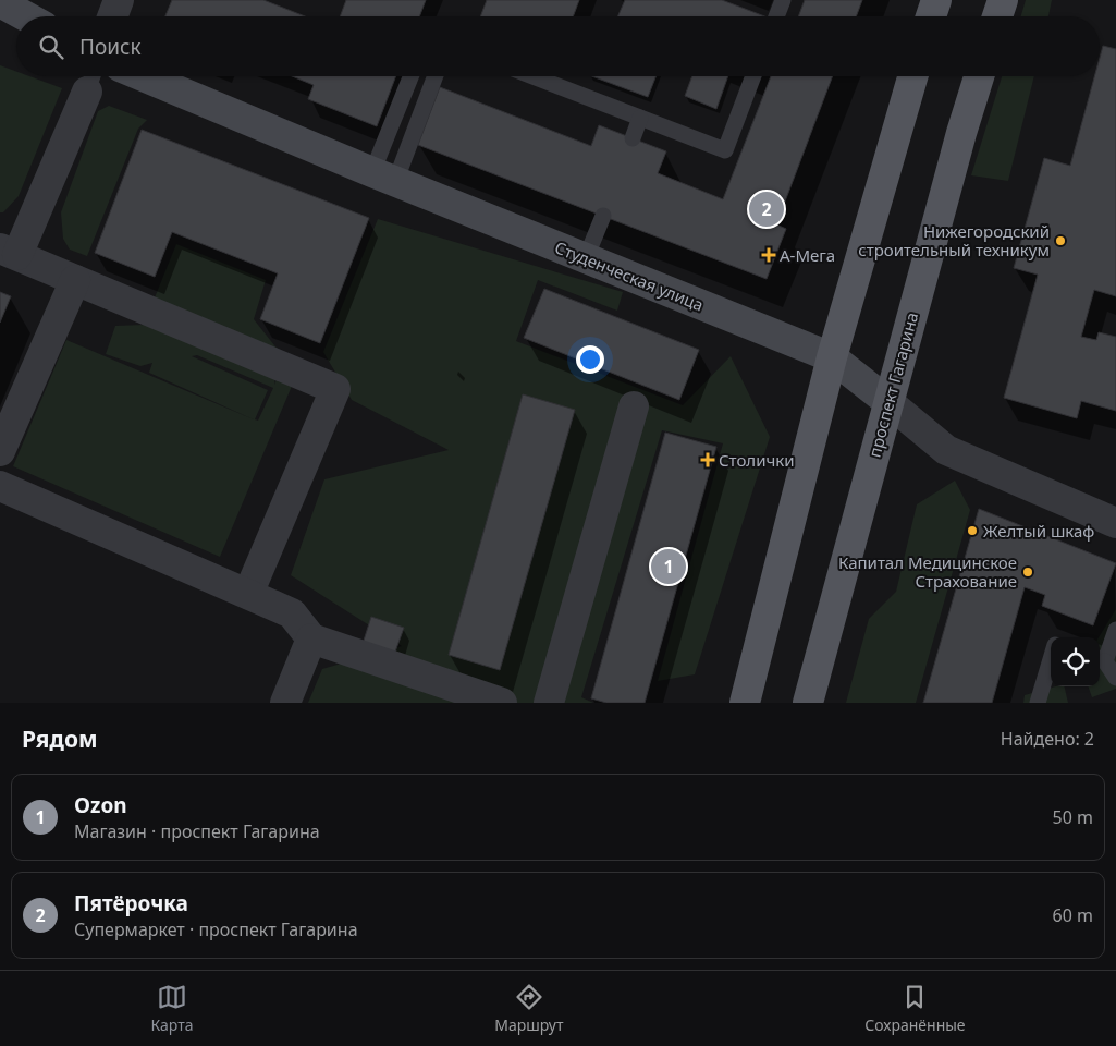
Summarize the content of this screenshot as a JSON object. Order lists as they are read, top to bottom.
{
  "streets": {
    "main road": ["Студенческая улица", "проспект Гагарина"]
  },
  "crossings": [
    ["Студенческая улица", "проспект Гагарина"]
  ],
  "places": {
    "other": ["Нижегородский строительный техникум", "Желтый шкаф", "Капитал Медицинское Страхование"],
    "health": ["А-Мега", "Столички"]
  },
  "page": {
    "search": "Поиск",
    "pins": ["2", "1"],
    "heading": ["Рядом", "Найдено: 2"],
    "list": [
      {
        "mark": "1",
        "name": "Ozon",
        "note": "Магазин · проспект Гагарина",
        "value": "50 m"
      },
      {
        "mark": "2",
        "name": "Пятёрочка",
        "note": "Супермаркет · проспект Гагарина",
        "value": "60 m"
      }
    ],
    "nav": ["Карта", "Маршрут", "Сохранённые"]
  }
}
